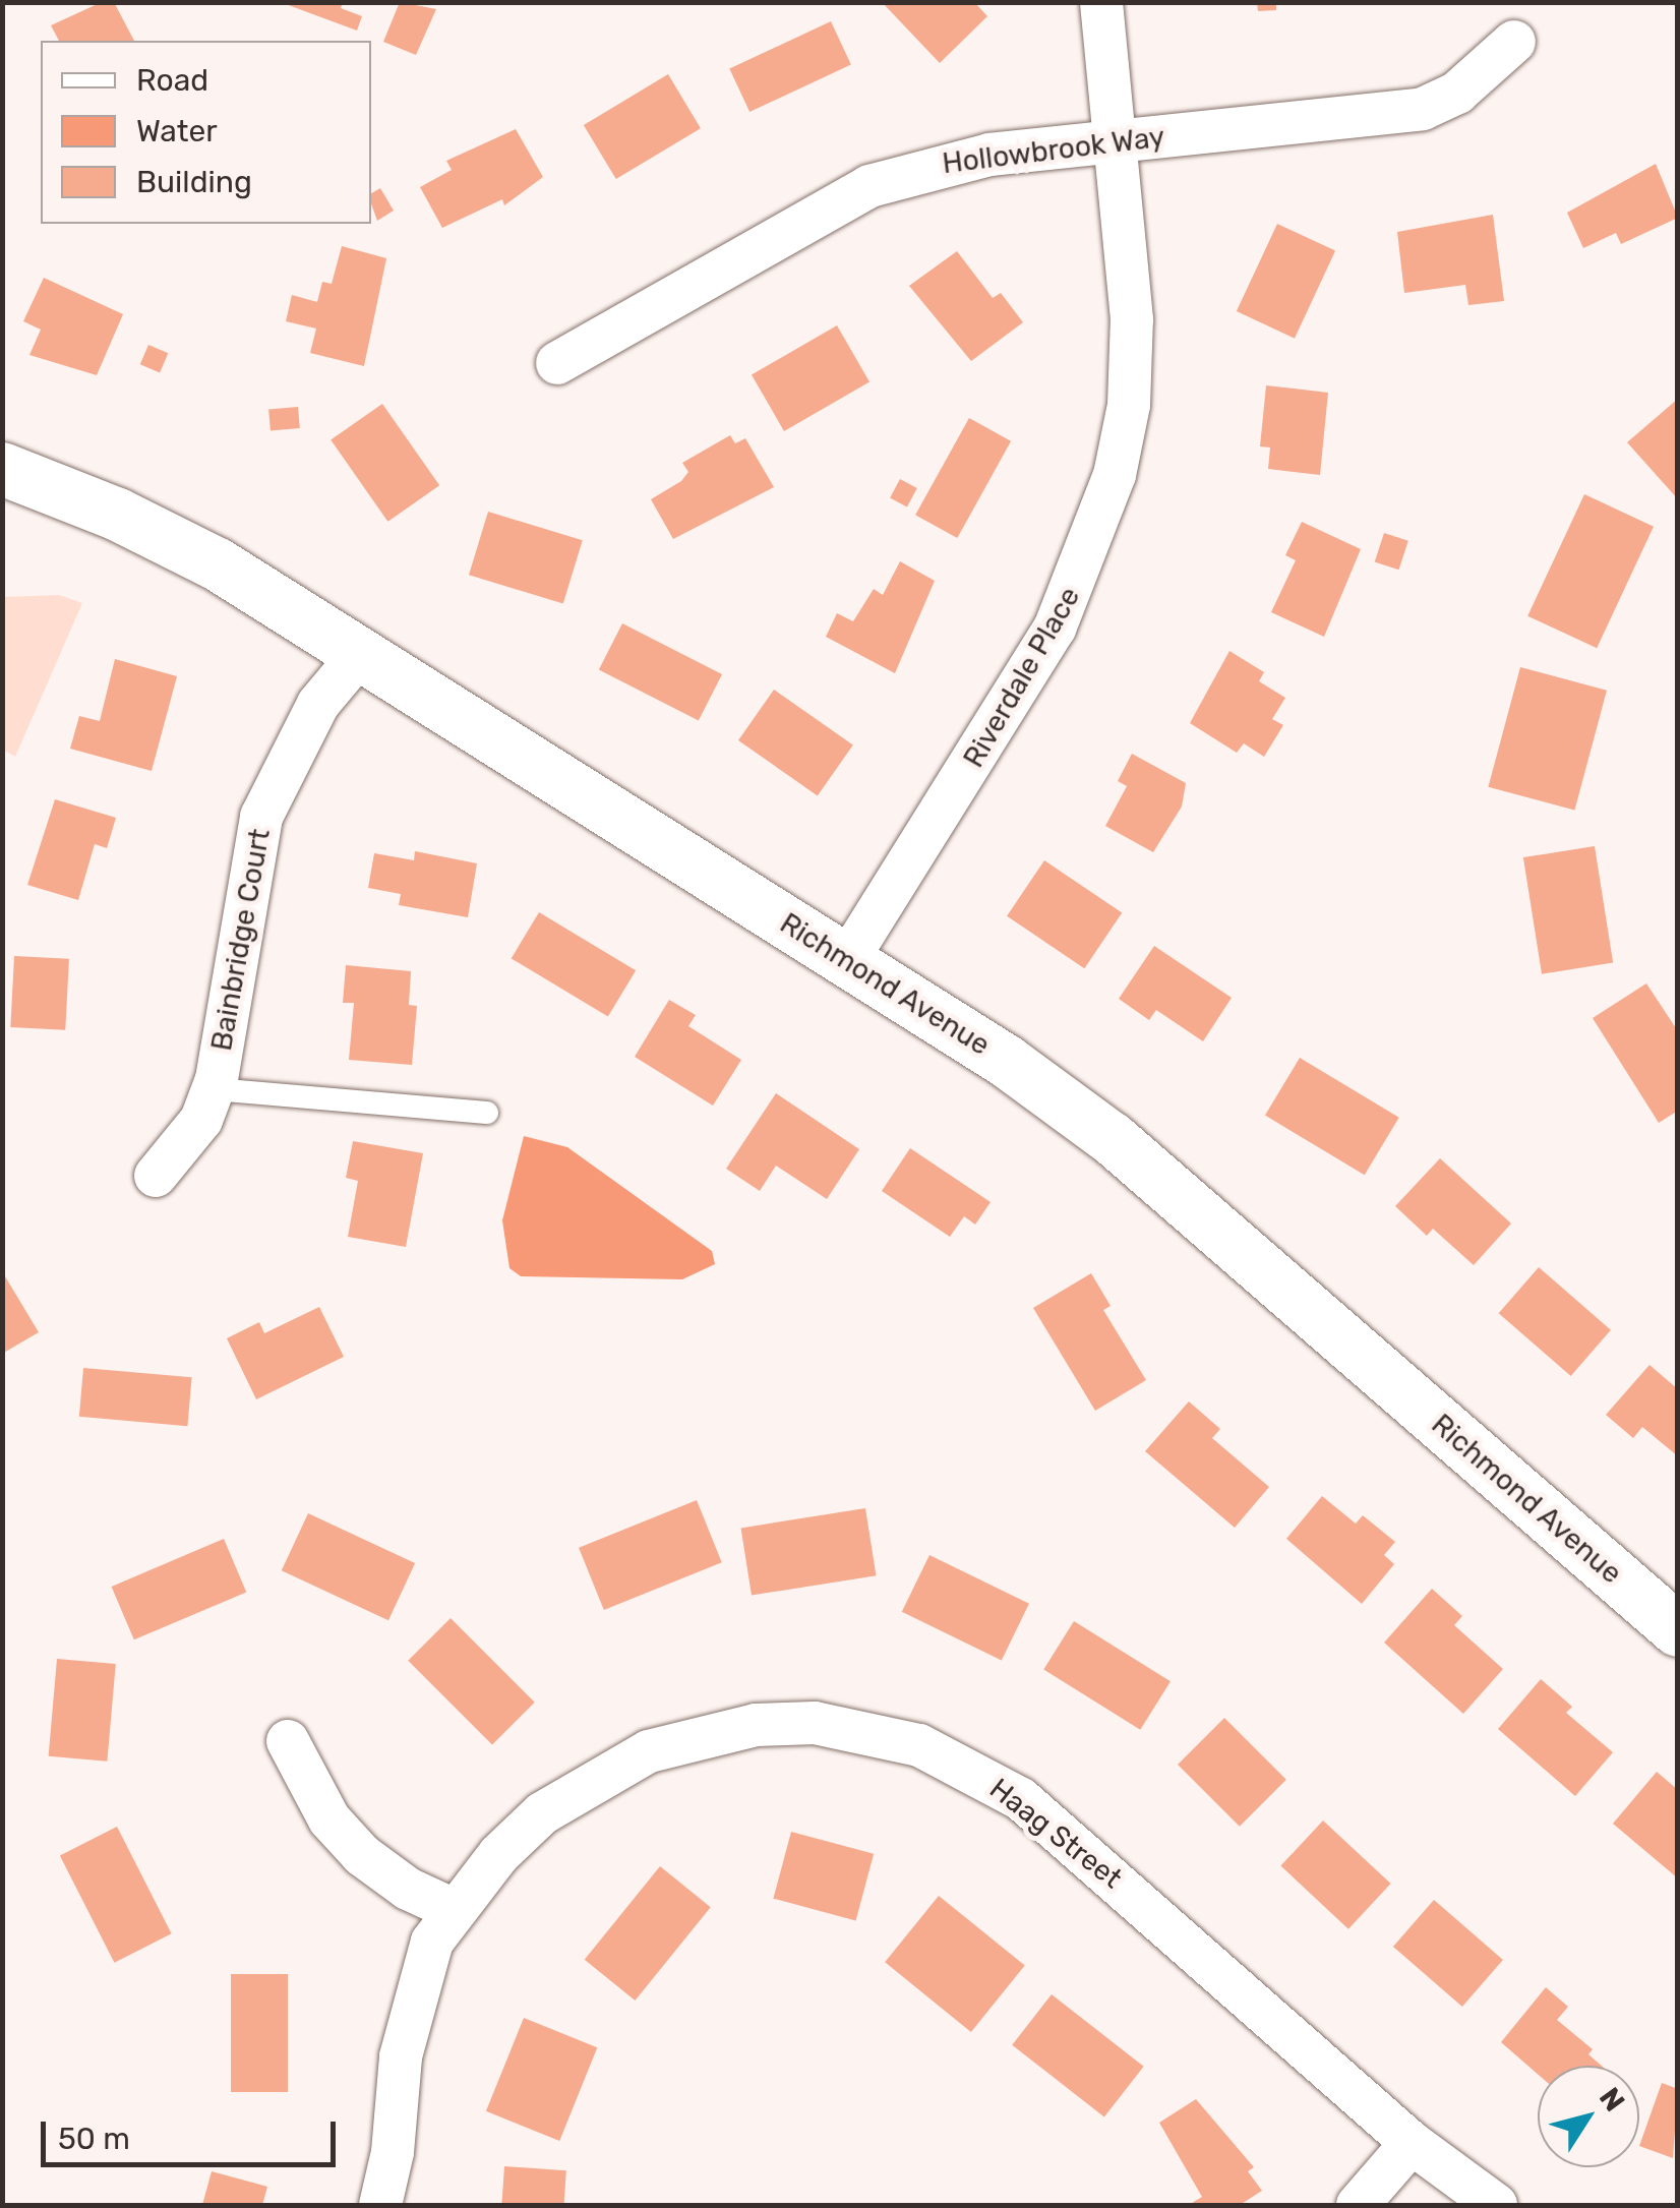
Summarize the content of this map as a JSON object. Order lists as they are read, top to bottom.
{
  "streets": {
    "street": [
      "Hollowbrook Way",
      "Riverdale Place",
      "Bainbridge Court",
      "Richmond Avenue",
      "Haag Street"
    ]
  },
  "crossings": [
    ["Hollowbrook Way", "Riverdale Place"],
    ["Riverdale Place", "Richmond Avenue"],
    ["Bainbridge Court", "Richmond Avenue"]
  ],
  "legend": ["Road", "Water", "Building"],
  "scale_bar": "50 m",
  "north": "top right"
}
